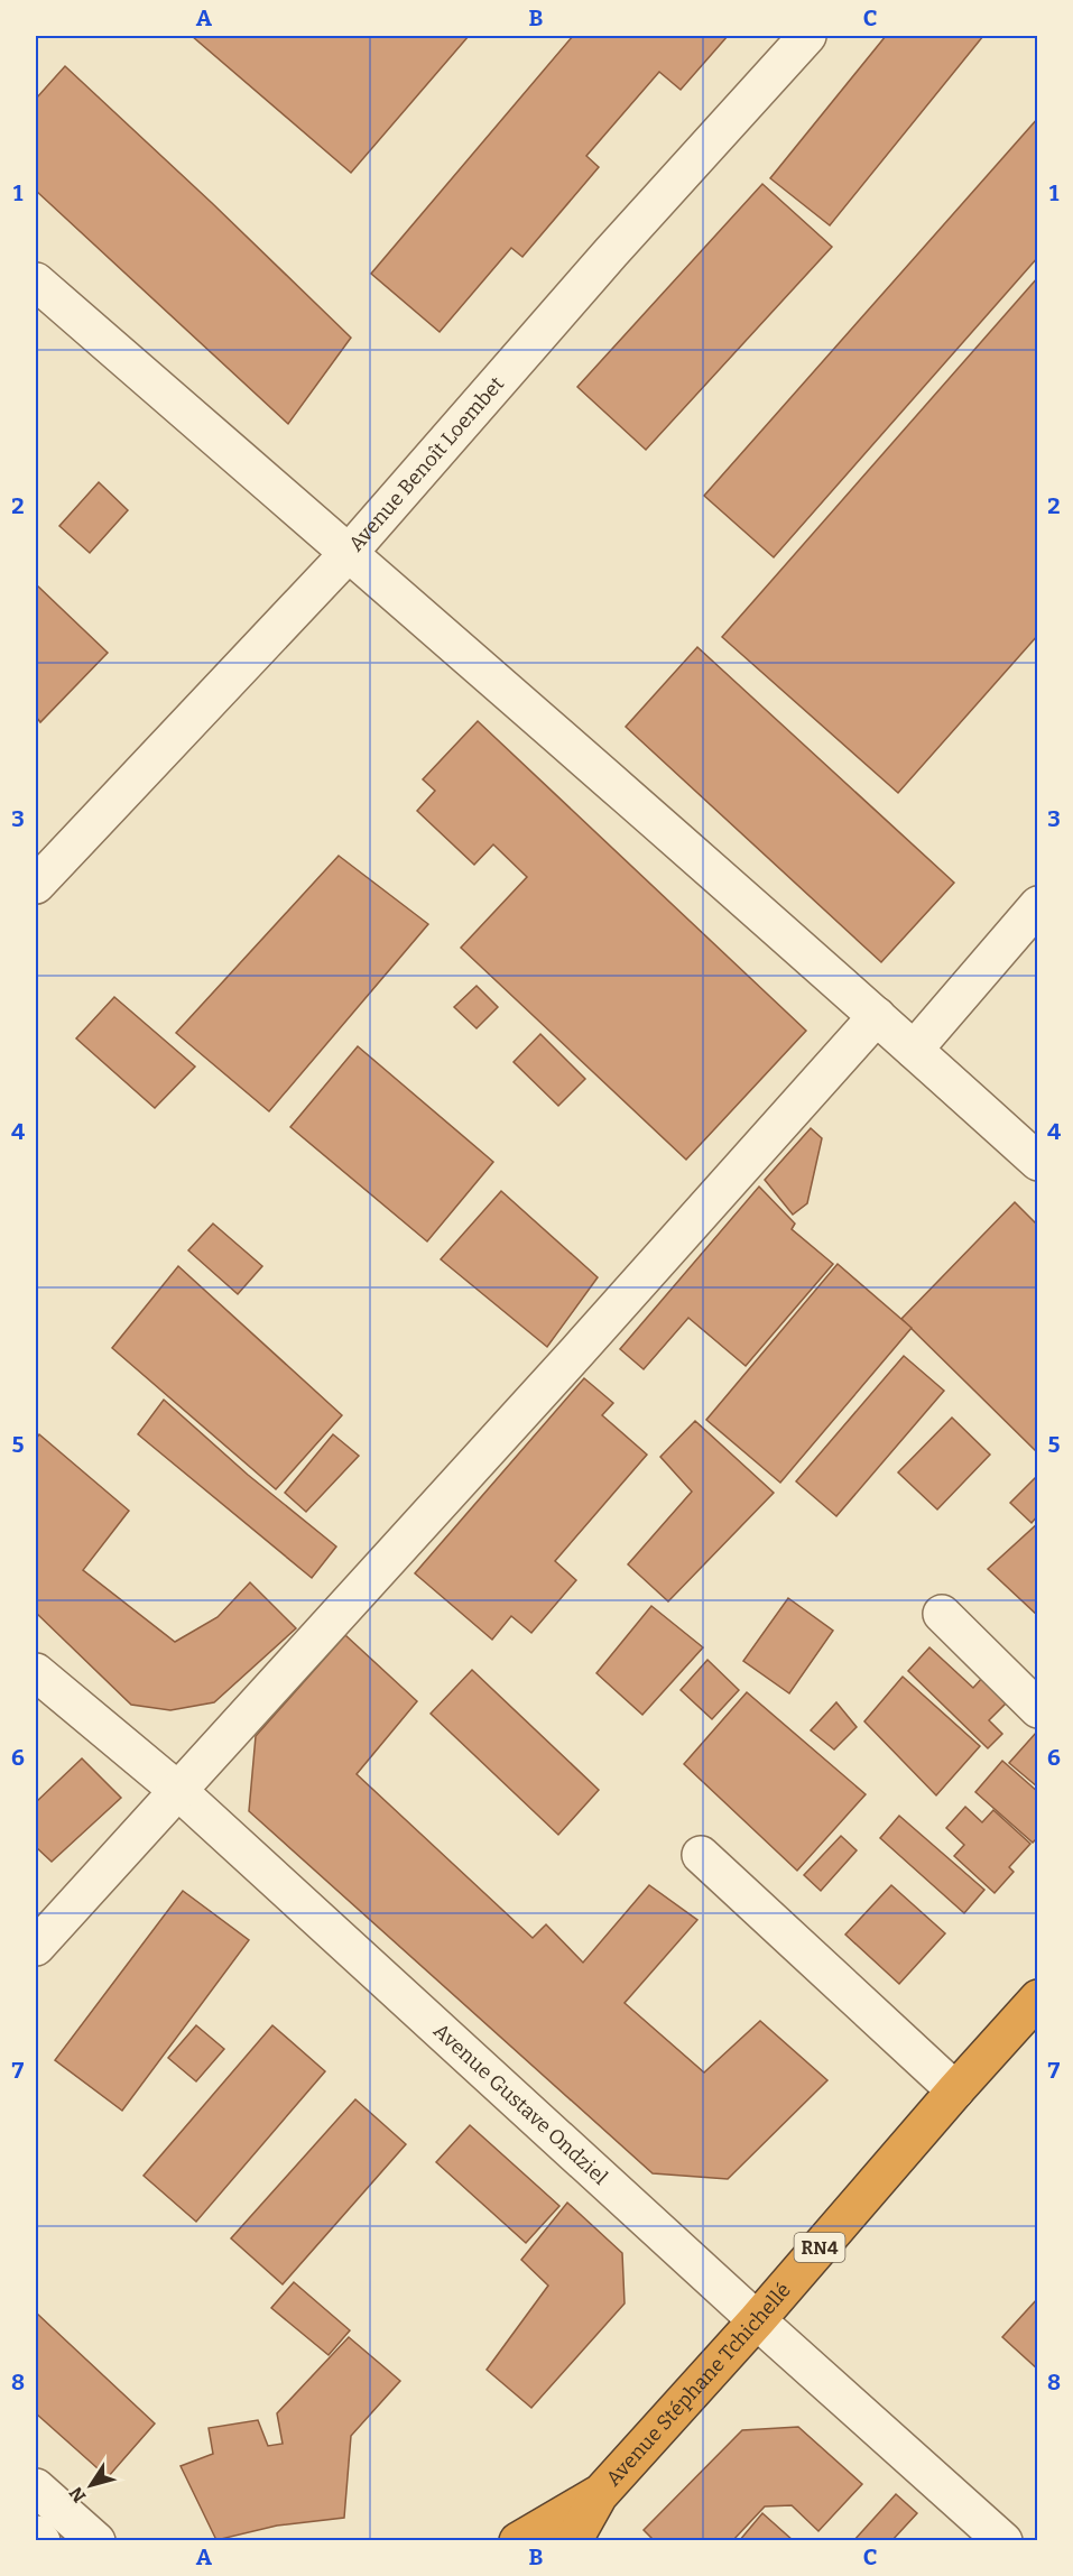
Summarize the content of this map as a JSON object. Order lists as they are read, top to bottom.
{
  "streets": {
    "highway": ["RN4", "Avenue Stéphane Tchichellé"],
    "street": ["Avenue Benoît Loembet", "Avenue Gustave Ondziel"]
  },
  "crossings": [
    ["Avenue Gustave Ondziel", "Avenue Stéphane Tchichellé"]
  ],
  "north": "bottom left",
  "grid": {
    "columns": ["A", "B", "C"],
    "rows": [
      "1",
      "2",
      "3",
      "4",
      "5",
      "6",
      "7",
      "8"
    ]
  }
}
